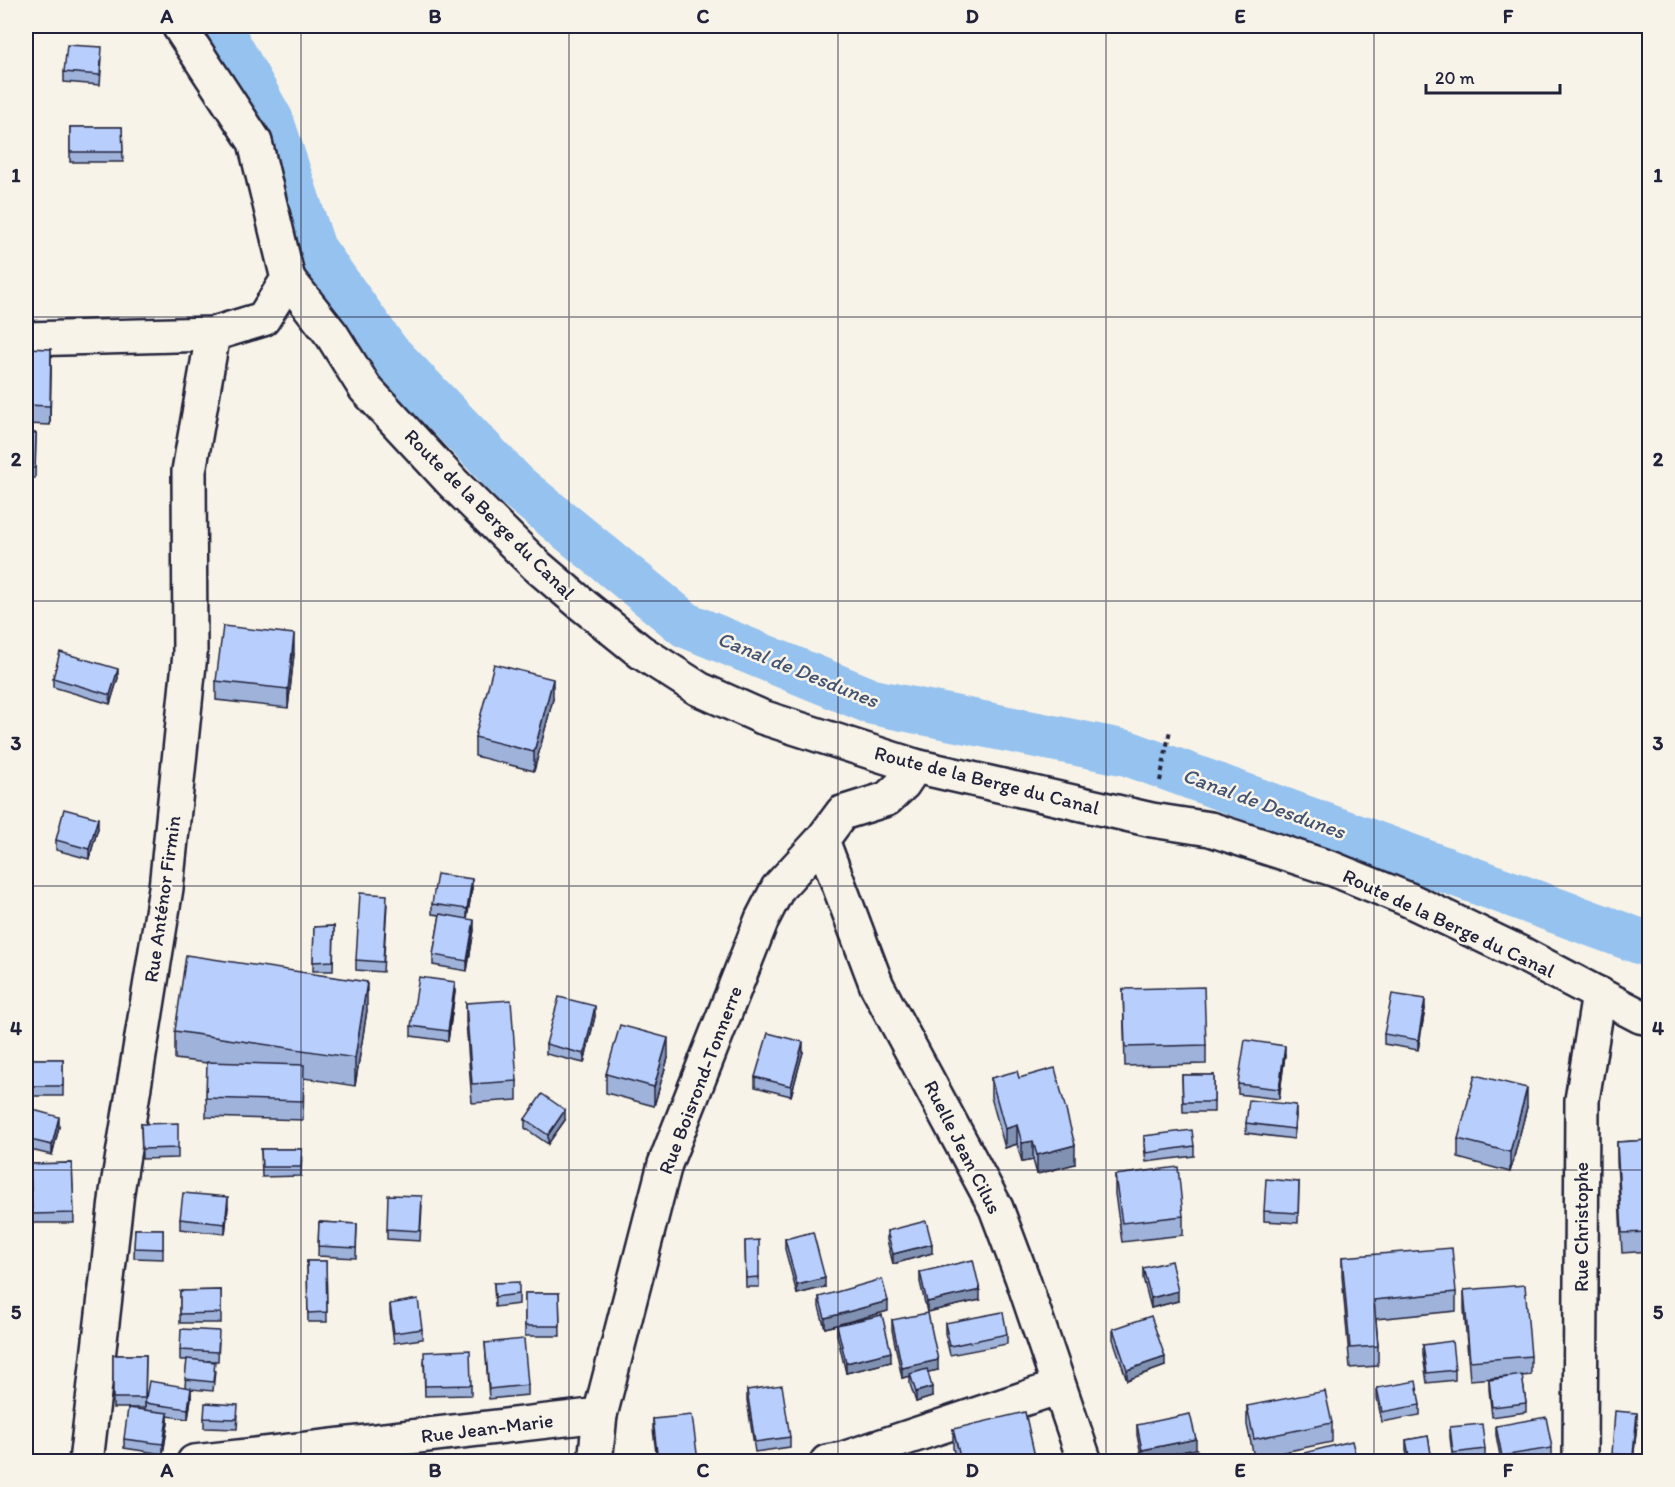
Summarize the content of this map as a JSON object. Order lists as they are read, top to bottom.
{
  "streets": {
    "street": [
      "Route de la Berge du Canal",
      "Rue Anténor Firmin",
      "Rue Boisrond-Tonnerre",
      "Ruelle Jean Cilus",
      "Rue Christophe",
      "Rue Jean-Marie"
    ]
  },
  "crossings": [
    ["Route de la Berge du Canal", "Rue Boisrond-Tonnerre"],
    ["Route de la Berge du Canal", "Rue Christophe"],
    ["Rue Boisrond-Tonnerre", "Ruelle Jean Cilus"],
    ["Rue Boisrond-Tonnerre", "Rue Jean-Marie"]
  ],
  "water": ["Canal de Desdunes"],
  "scale_bar": "20 m",
  "grid": {
    "columns": [
      "A",
      "B",
      "C",
      "D",
      "E",
      "F"
    ],
    "rows": [
      "1",
      "2",
      "3",
      "4",
      "5"
    ]
  }
}
